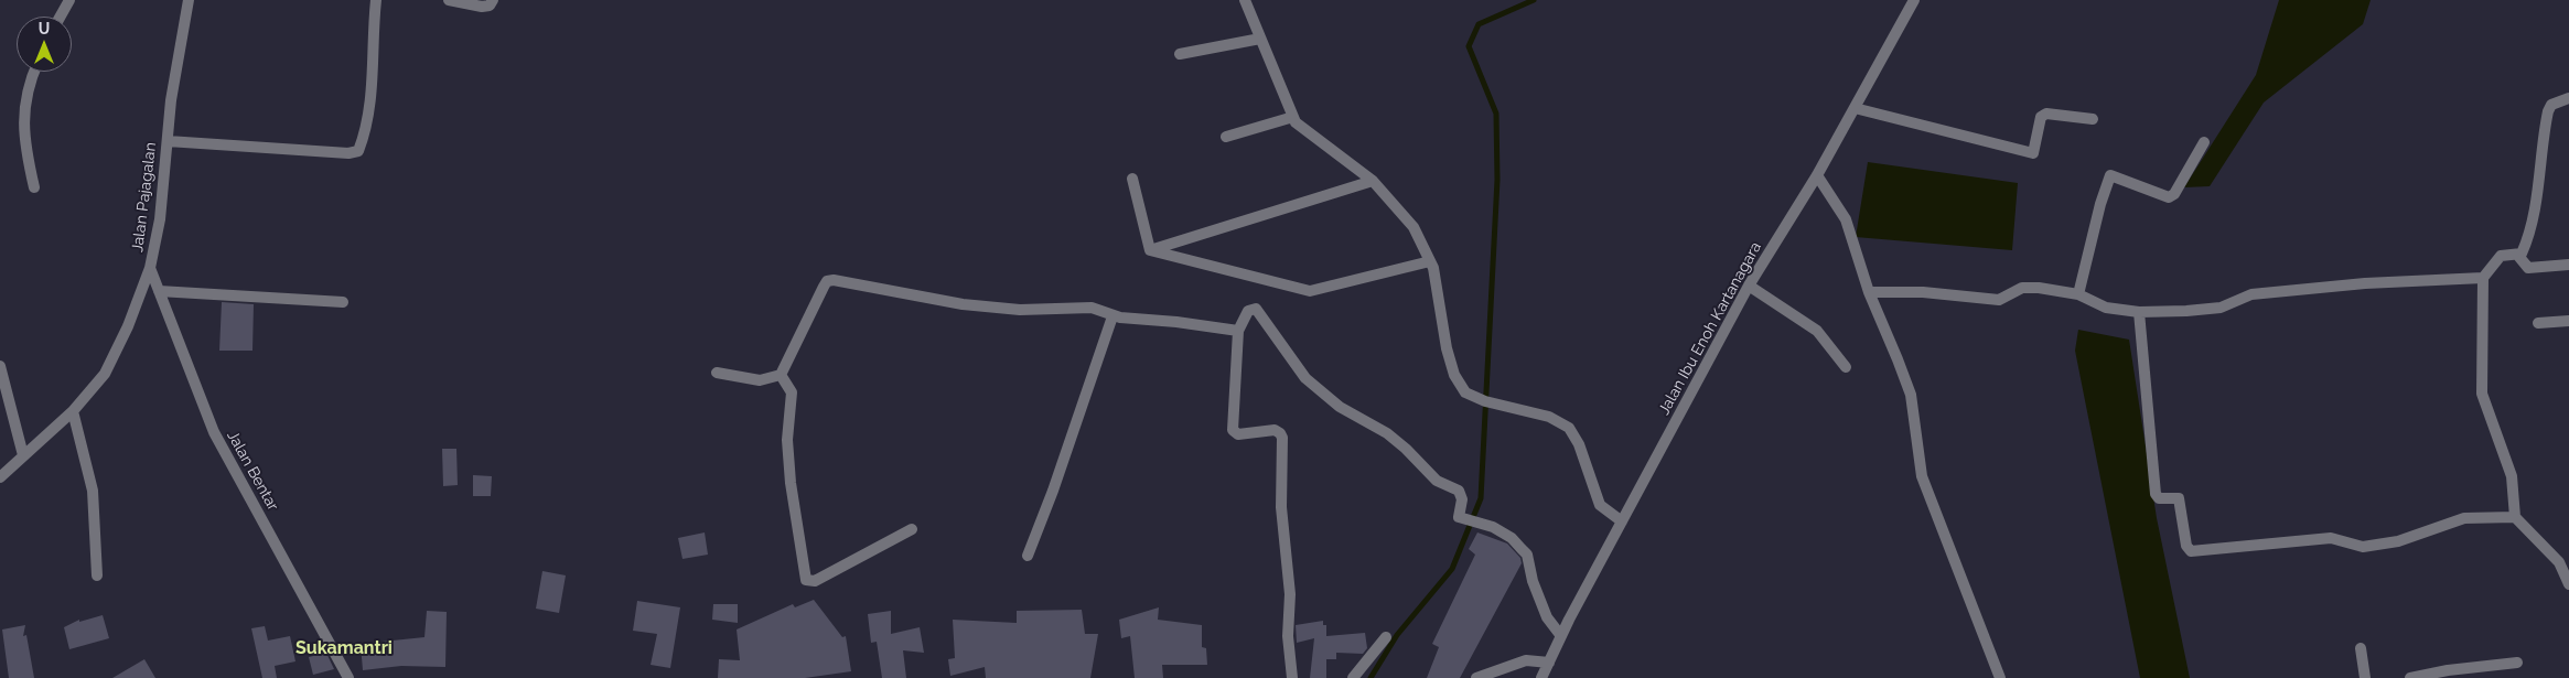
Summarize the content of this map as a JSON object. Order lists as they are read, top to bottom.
{
  "streets": {
    "street": ["Jalan Pajagalan", "Jalan Ibu Enoh Kartanagara", "Jalan Bentar"]
  },
  "crossings": [
    ["Jalan Pajagalan", "Jalan Bentar"]
  ],
  "districts": ["Sukamantri"],
  "north": "top"
}
